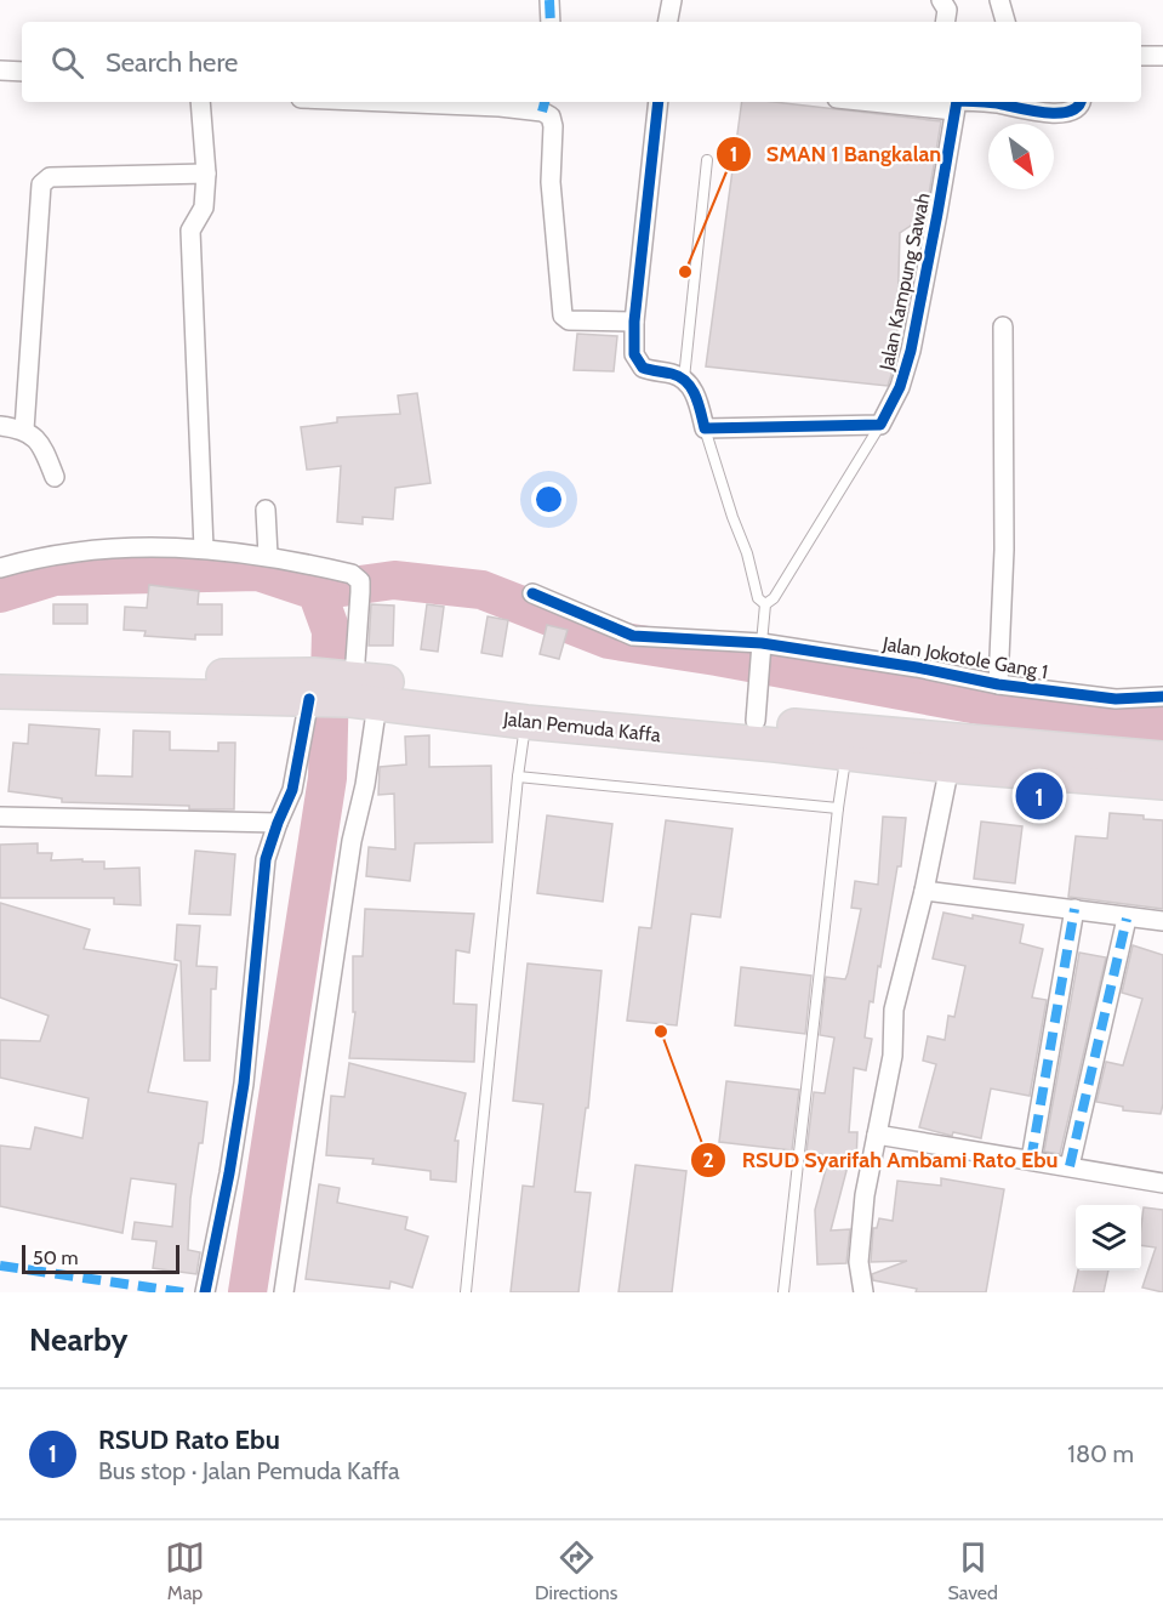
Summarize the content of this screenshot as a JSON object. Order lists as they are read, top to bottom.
{
  "streets": {
    "highway": ["Jalan Pemuda Kaffa"],
    "street": ["Jalan Kampung Sawah", "Jalan Jokotole Gang 1"]
  },
  "places": ["SMAN 1 Bangkalan", "RSUD Syarifah Ambami Rato Ebu"],
  "scale_bar": "50 m",
  "north": "bottom right",
  "page": {
    "search": "Search here",
    "pins": "1",
    "scale": "50 m",
    "heading": "Nearby",
    "list": [
      {
        "mark": "1",
        "name": "RSUD Rato Ebu",
        "note": "Bus stop · Jalan Pemuda Kaffa",
        "value": "180 m"
      }
    ],
    "nav": ["Map", "Directions", "Saved"]
  }
}
